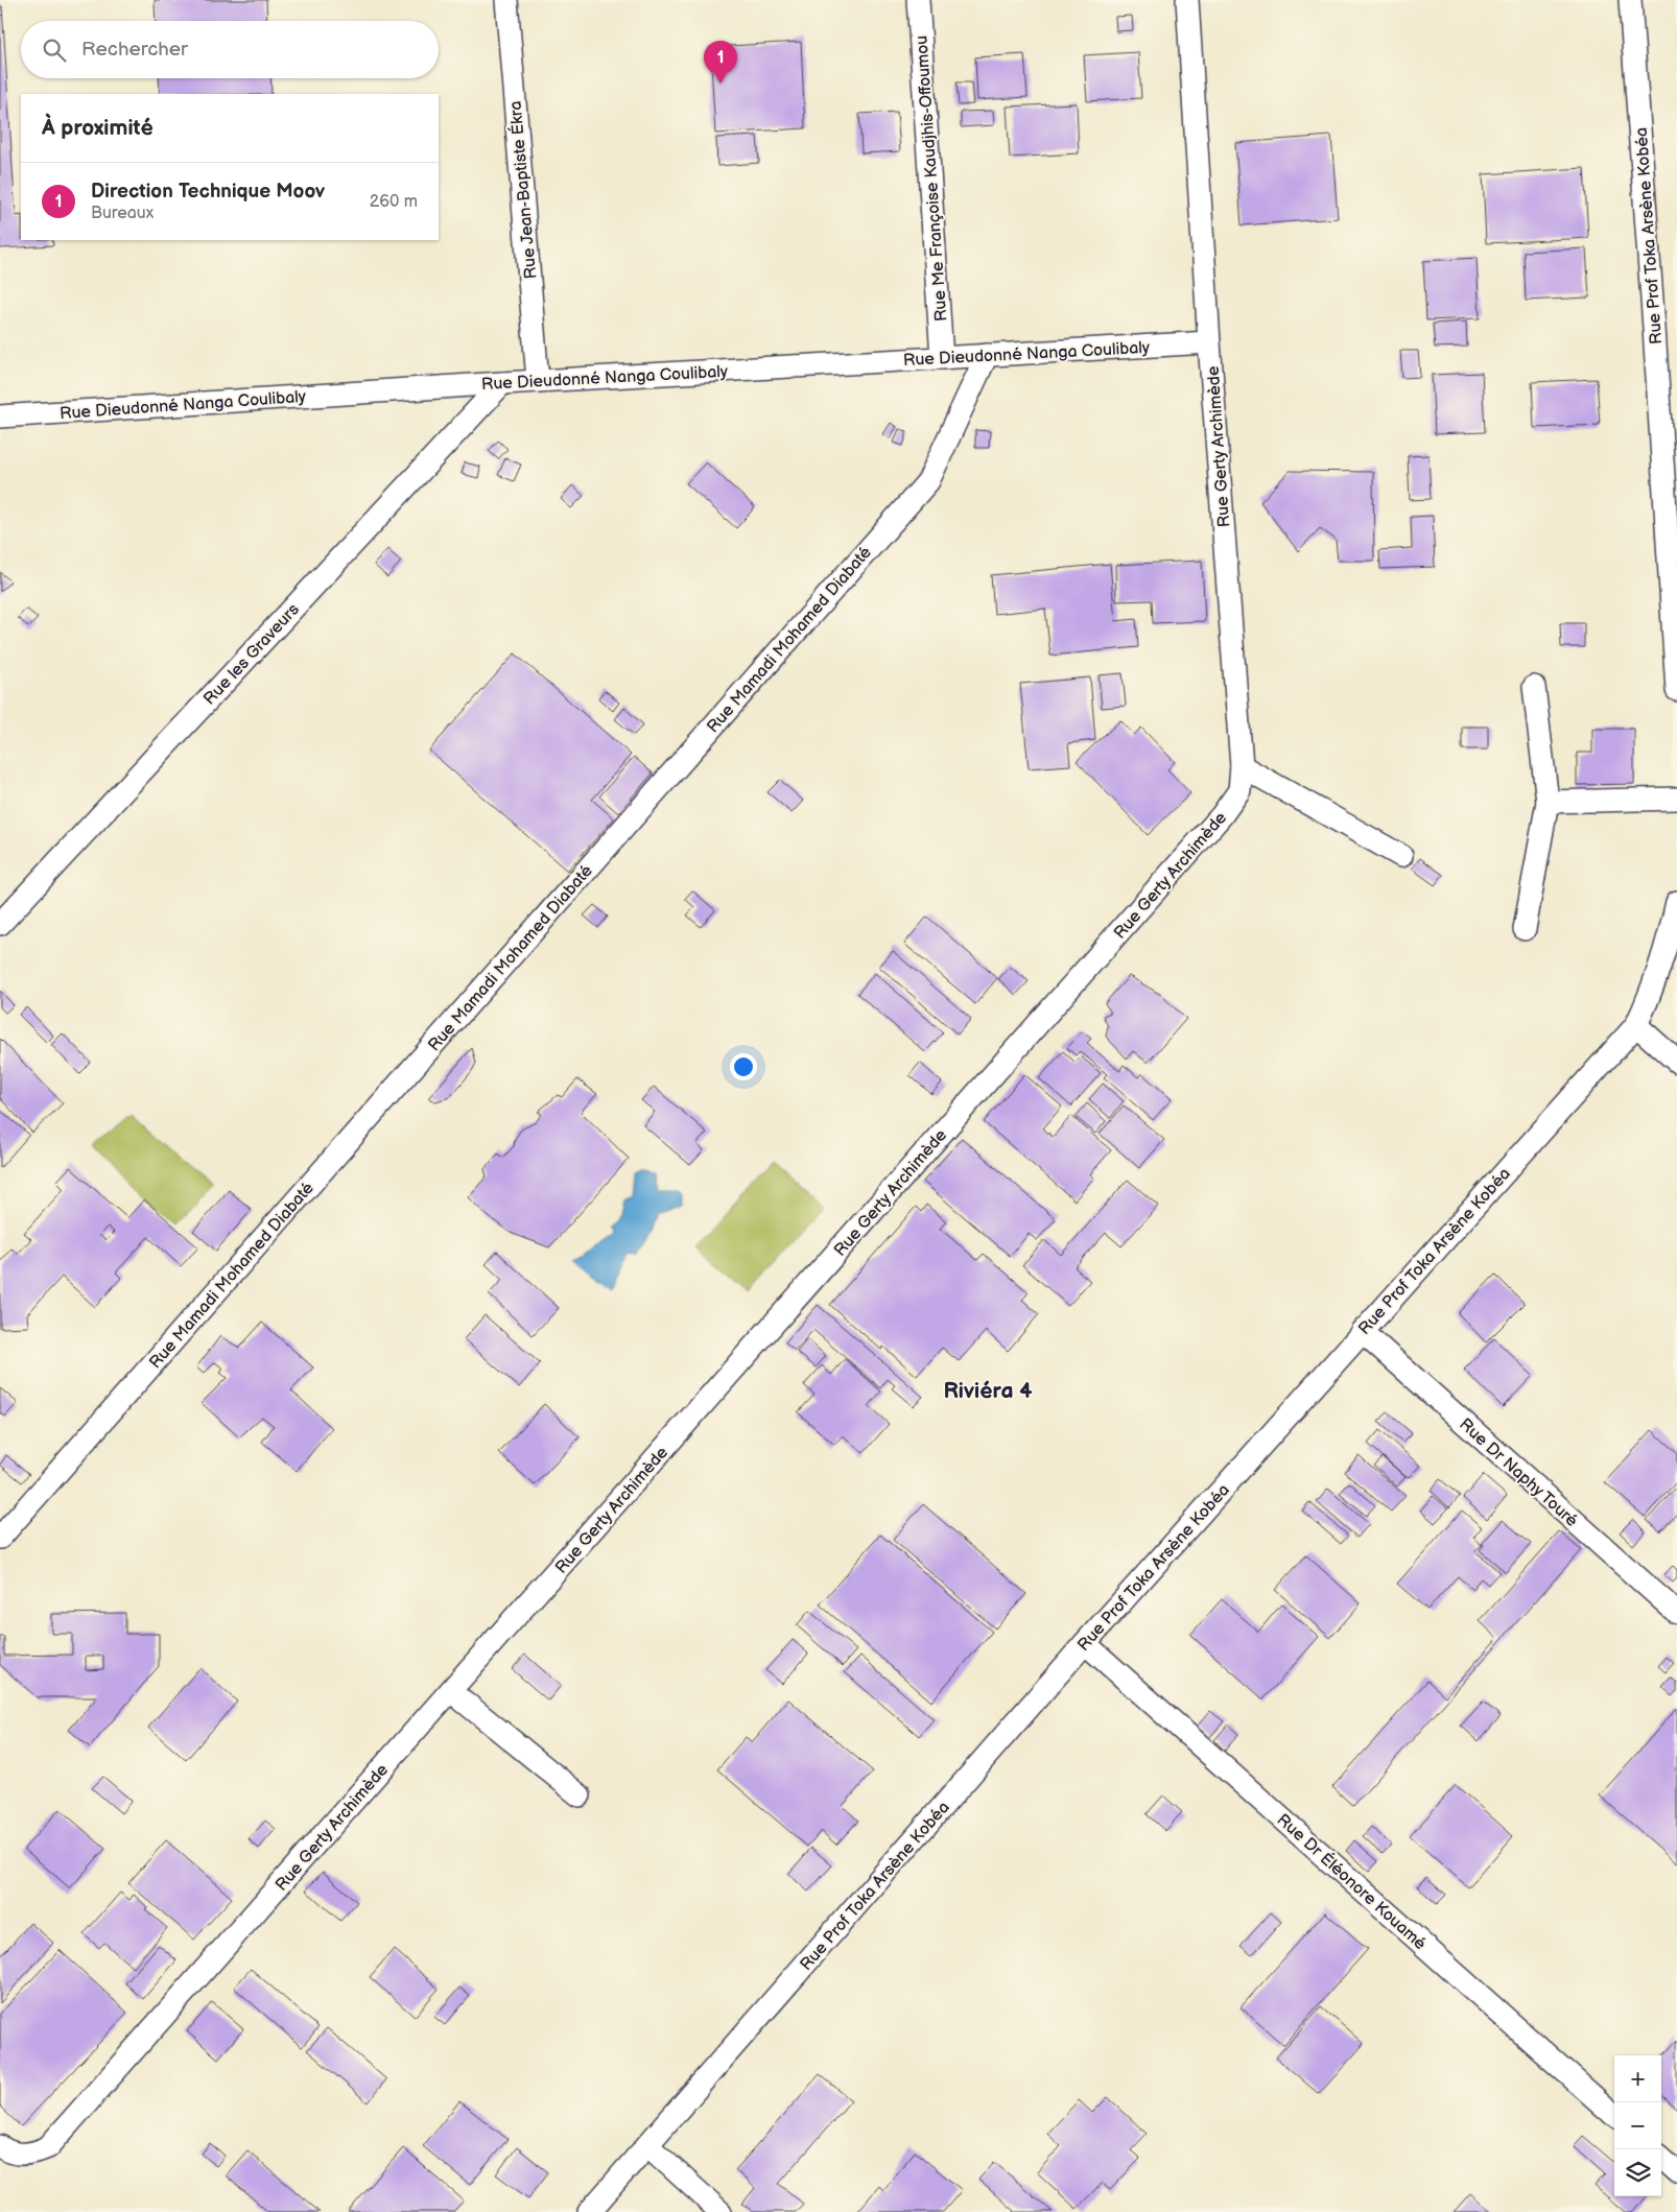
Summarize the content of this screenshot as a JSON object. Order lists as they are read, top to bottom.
{
  "streets": {
    "street": [
      "Rue Me Françoise Kaudjhis-Offoumou",
      "Rue Jean-Baptiste Ékra",
      "Rue Prof Toka Arsène Kobéa",
      "Rue Dieudonné Nanga Coulibaly",
      "Rue Gerty Archimède",
      "Rue Mamadi Mohamed Diabaté",
      "Rue les Graveurs",
      "Rue Dr Naphy Touré",
      "Rue Dr Éléonore Kouamé"
    ]
  },
  "crossings": [
    ["Rue Me Françoise Kaudjhis-Offoumou", "Rue Dieudonné Nanga Coulibaly"],
    ["Rue Jean-Baptiste Ékra", "Rue Dieudonné Nanga Coulibaly"],
    ["Rue Prof Toka Arsène Kobéa", "Rue Dr Naphy Touré"],
    ["Rue Prof Toka Arsène Kobéa", "Rue Dr Éléonore Kouamé"],
    ["Rue Dieudonné Nanga Coulibaly", "Rue Gerty Archimède"],
    ["Rue Dieudonné Nanga Coulibaly", "Rue Mamadi Mohamed Diabaté"],
    ["Rue Dieudonné Nanga Coulibaly", "Rue les Graveurs"]
  ],
  "districts": ["Riviéra 4"],
  "page": {
    "search": "Rechercher",
    "pins": "1",
    "heading": "À proximité",
    "list": [
      {
        "mark": "1",
        "name": "Direction Technique Moov",
        "note": "Bureaux",
        "value": "260 m"
      }
    ],
    "map_buttons": ["+", "−"]
  }
}
